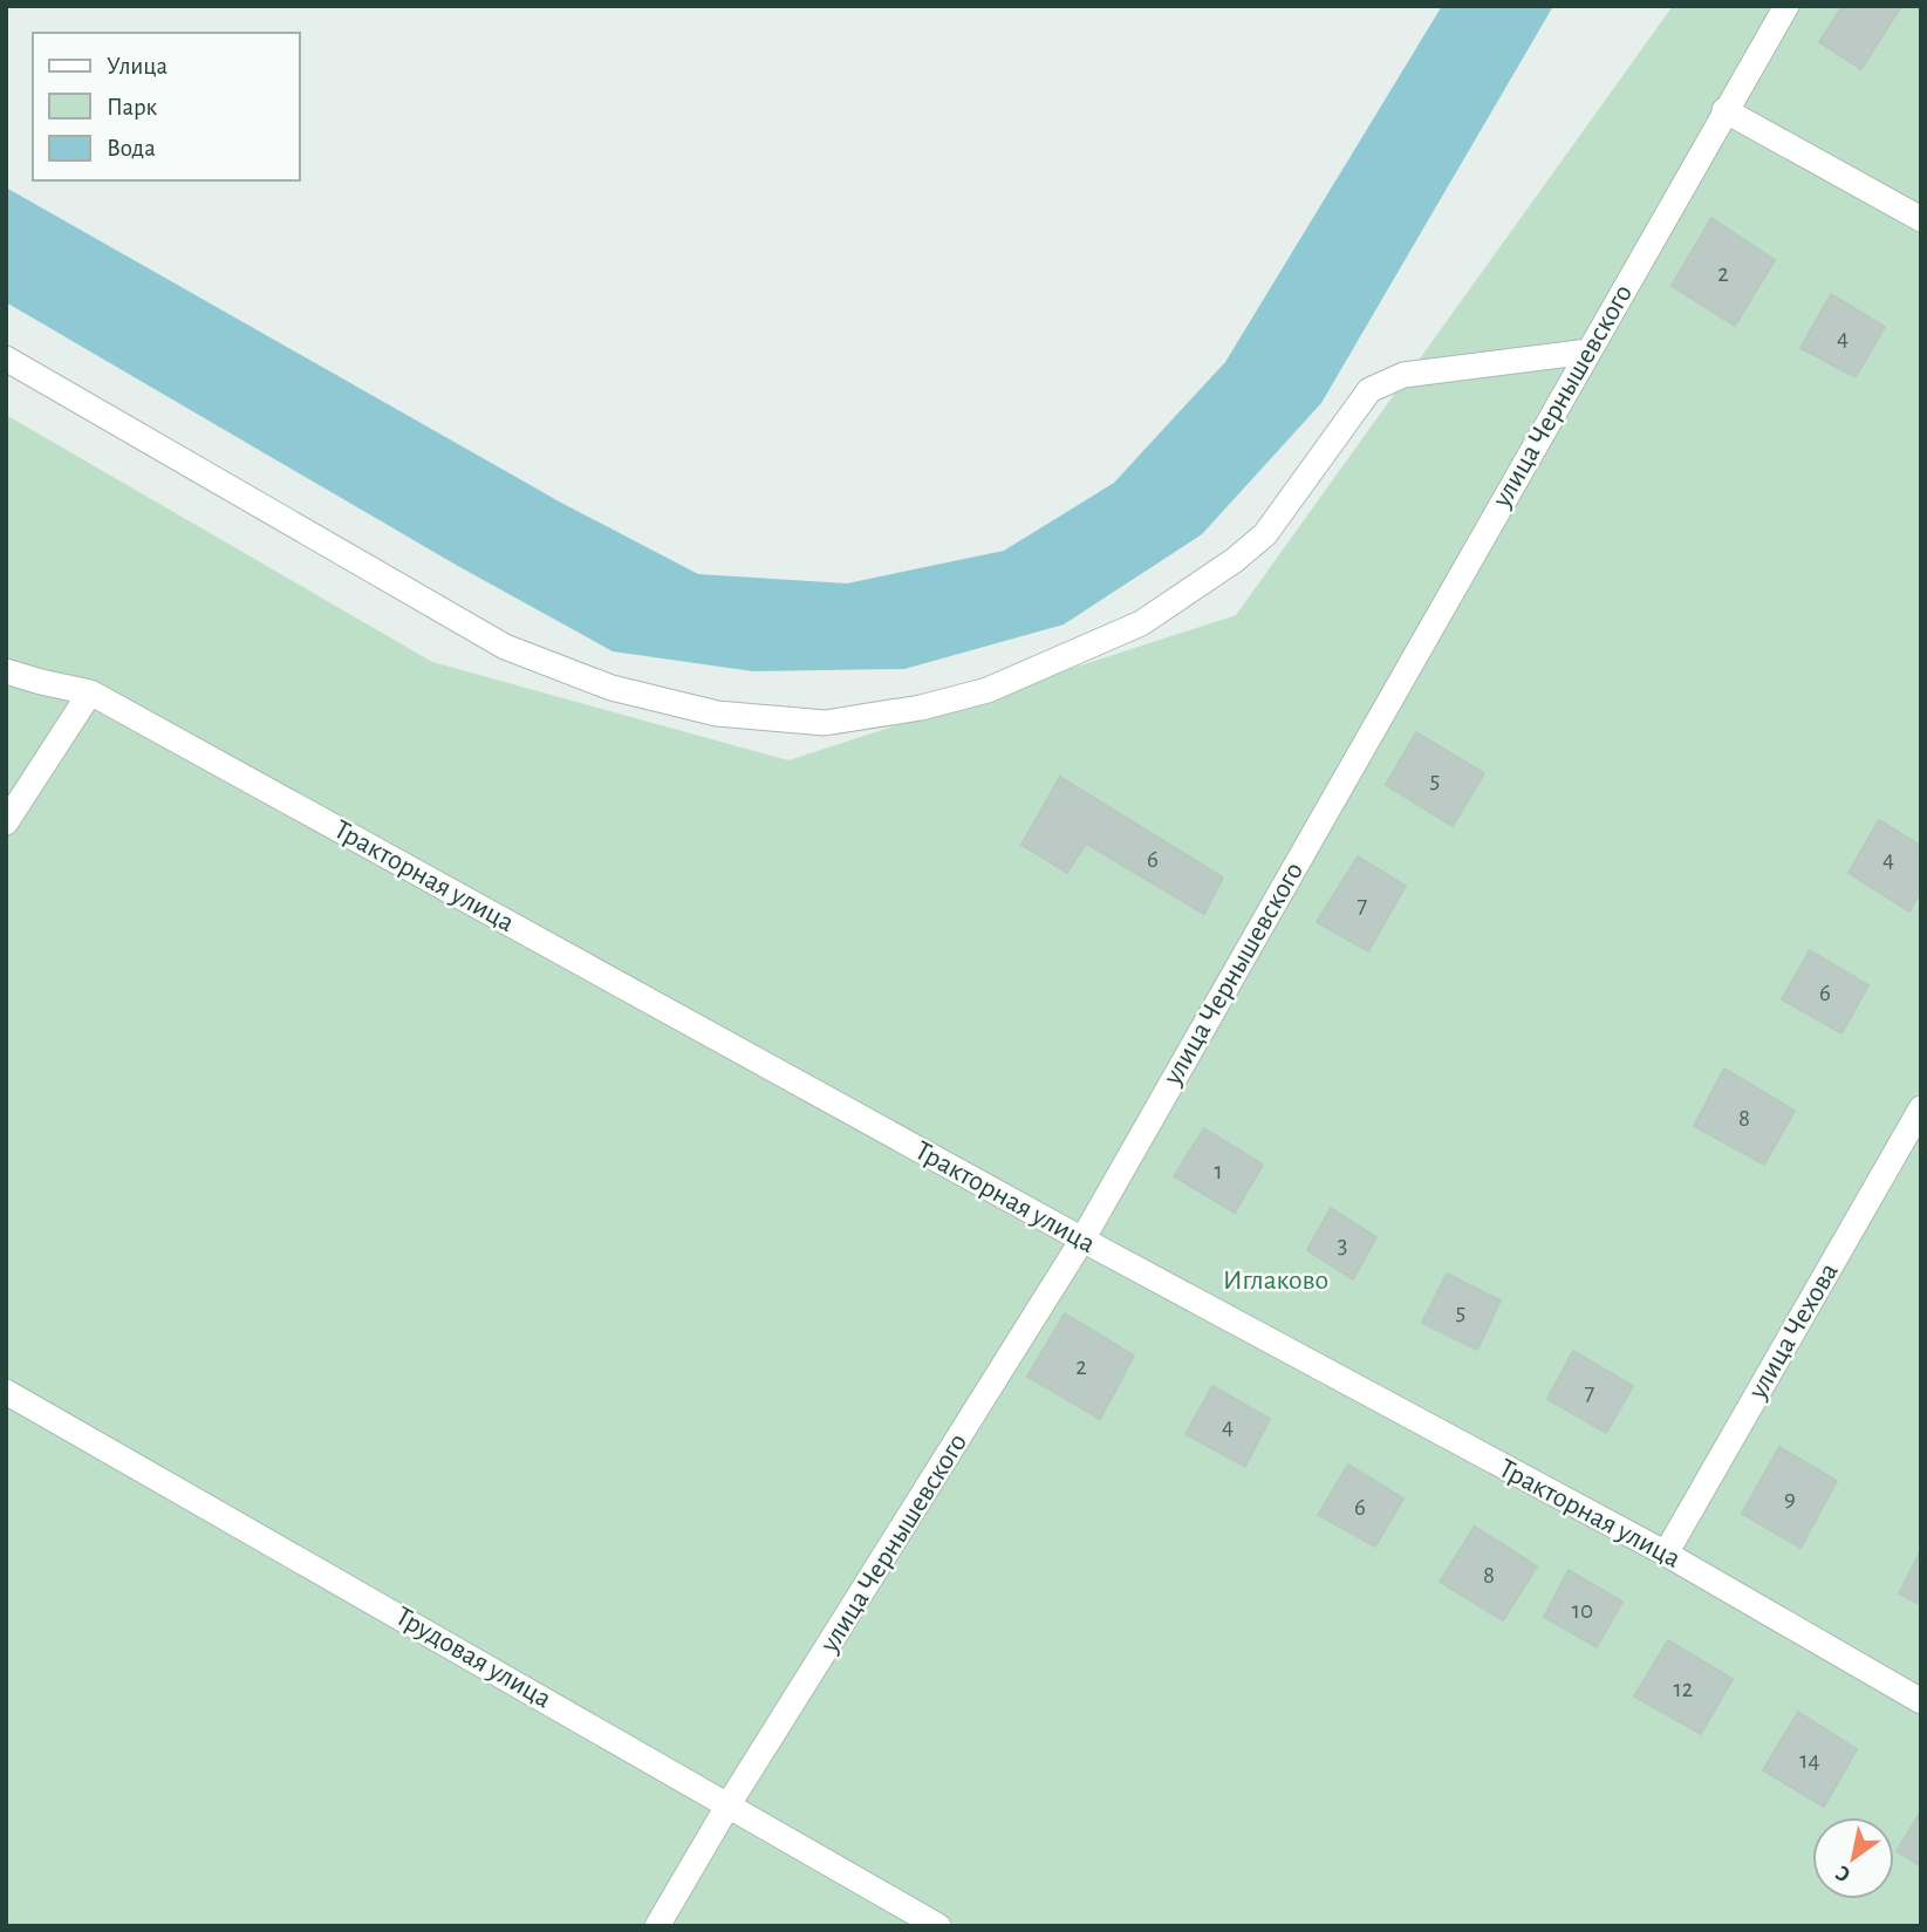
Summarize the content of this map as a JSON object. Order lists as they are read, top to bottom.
{
  "streets": {
    "street": [
      "улица Чернышевского",
      "Тракторная улица",
      "улица Чехова",
      "Трудовая улица"
    ]
  },
  "crossings": [
    ["улица Чернышевского", "Тракторная улица"],
    ["улица Чернышевского", "Трудовая улица"],
    ["Тракторная улица", "улица Чехова"]
  ],
  "parks": ["Иглаково"],
  "house_numbers": [
    "2",
    "4",
    "5",
    "6",
    "4",
    "7",
    "6",
    "8",
    "1",
    "3",
    "5",
    "2",
    "7",
    "4",
    "9",
    "6",
    "8",
    "10",
    "12",
    "14"
  ],
  "legend": ["Улица", "Парк", "Вода"],
  "north": "bottom left"
}
